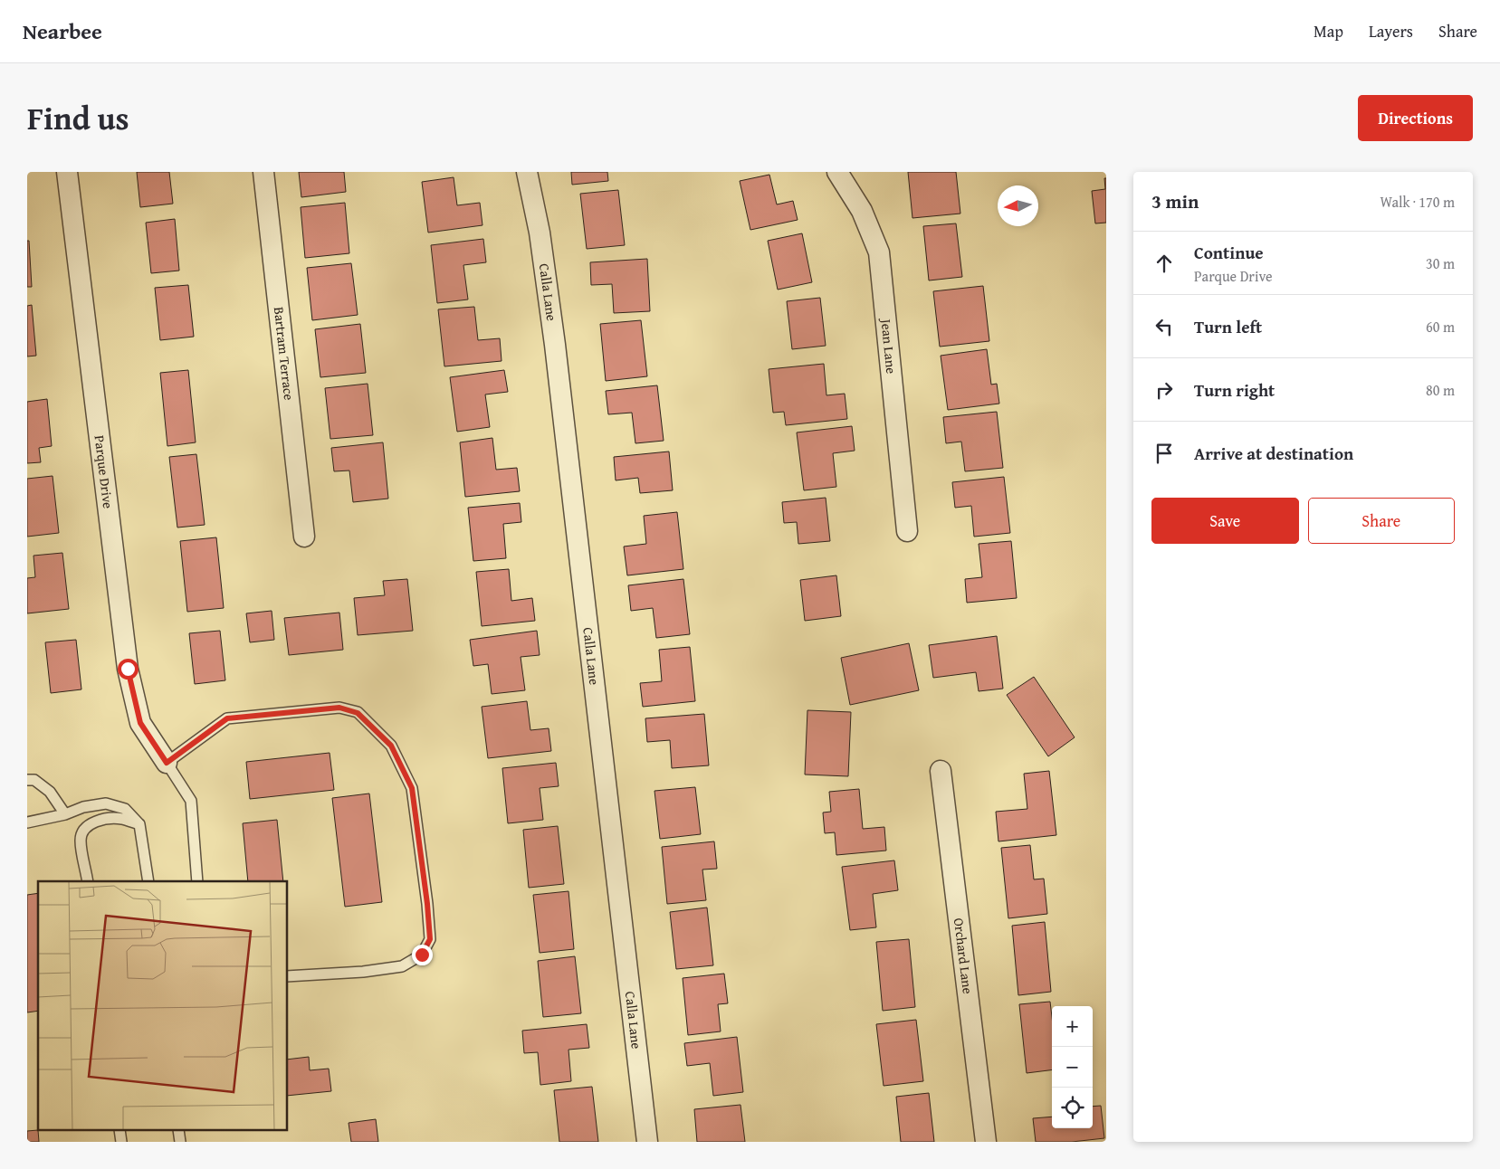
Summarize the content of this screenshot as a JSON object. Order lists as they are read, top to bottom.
{
  "streets": {
    "street": [
      "Calla Lane",
      "Jean Lane",
      "Bartram Terrace",
      "Parque Drive",
      "Orchard Lane"
    ]
  },
  "north": "left",
  "page": {
    "header": "Nearbee",
    "nav": ["Map", "Layers", "Share"],
    "title": "Find us",
    "buttons": [
      "Directions",
      ["Save", "Share"]
    ],
    "heading": ["3 min", "Walk · 170 m"],
    "list": [
      ["Continue", "Parque Drive", "30 m"],
      ["Turn left", "60 m"],
      ["Turn right", "80 m"],
      "Arrive at destination"
    ],
    "map_buttons": ["+", "−"]
  }
}
